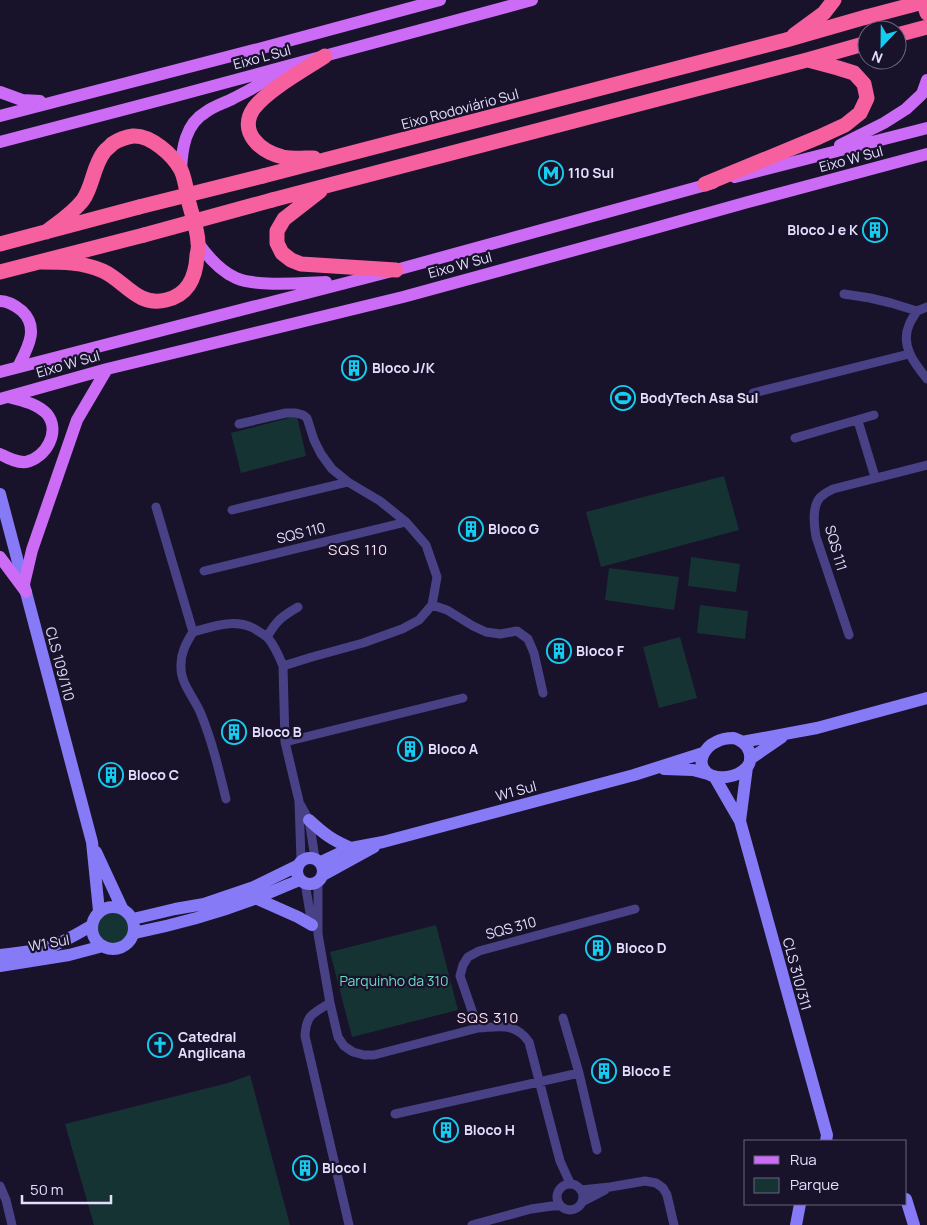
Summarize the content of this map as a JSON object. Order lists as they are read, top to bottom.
{
  "streets": {
    "highway": ["Eixo Rodoviário Sul"],
    "main road": ["Eixo L Sul", "Eixo W Sul"],
    "street": [
      "SQS 110",
      "SQS 111",
      "CLS 109/110",
      "W1 Sul",
      "SQS 310",
      "CLS 310/311"
    ]
  },
  "crossings": [
    ["CLS 109/110", "W1 Sul"],
    ["W1 Sul", "CLS 310/311"]
  ],
  "districts": ["SQS 110", "SQS 310"],
  "parks": ["Parquinho da 310"],
  "places": {
    "metro station": ["110 Sul"],
    "building": [
      "Bloco J e K",
      "Bloco J/K",
      "Bloco G",
      "Bloco F",
      "Bloco B",
      "Bloco A",
      "Bloco C",
      "Bloco D",
      "Bloco E",
      "Bloco H",
      "Bloco I"
    ],
    "sports": ["BodyTech Asa Sul"],
    "church": ["Catedral Anglicana"]
  },
  "legend": ["Rua", "Parque"],
  "scale_bar": "50 m",
  "north": "bottom"
}
